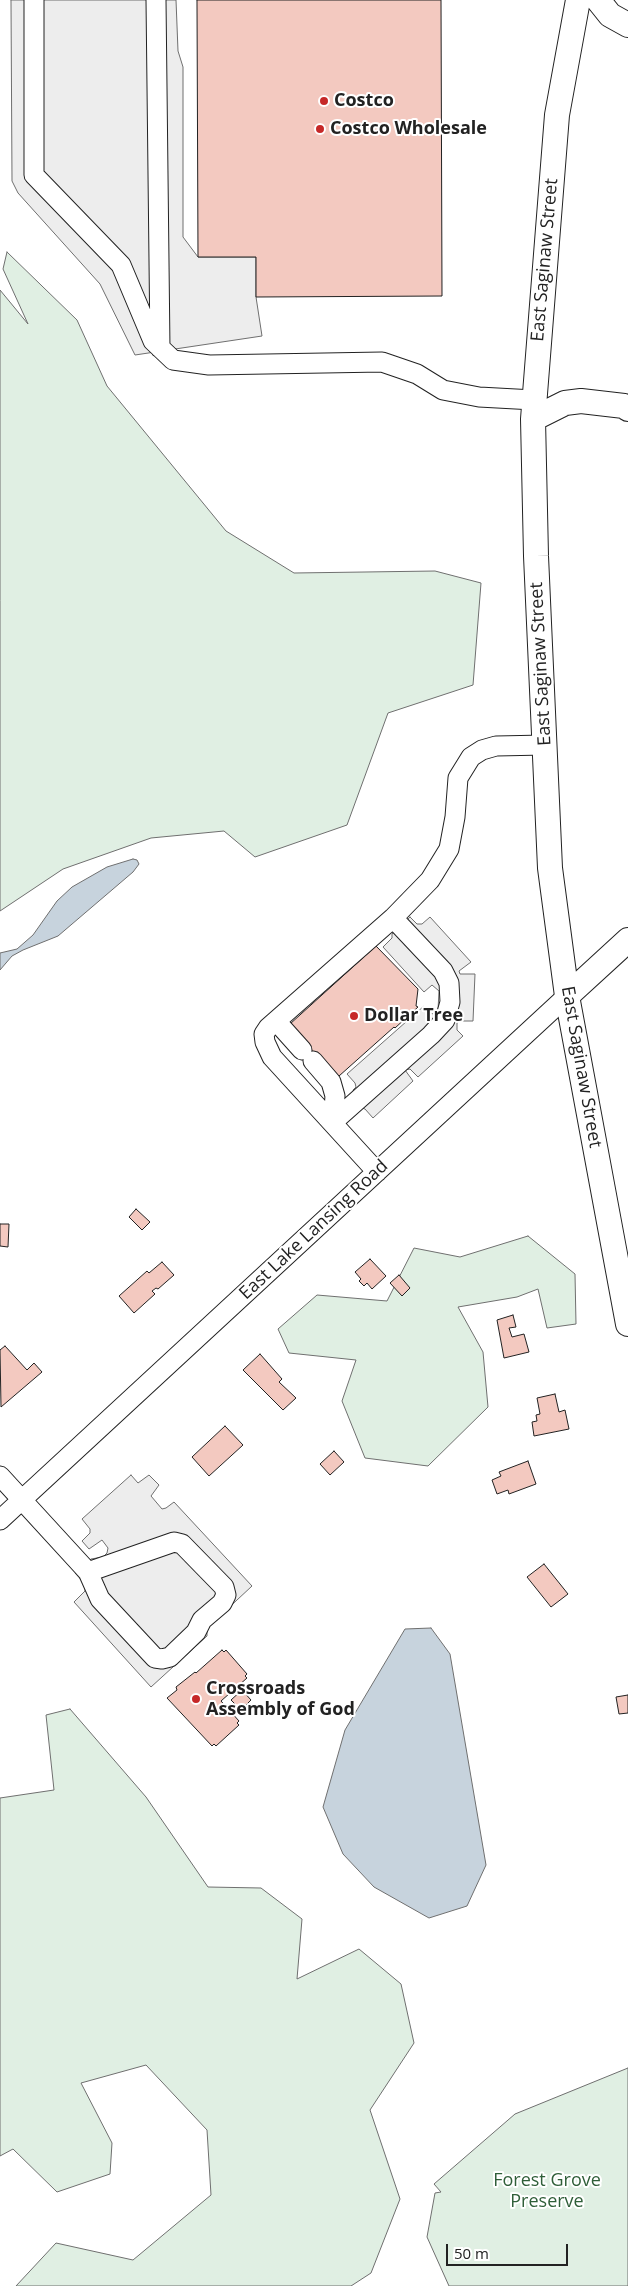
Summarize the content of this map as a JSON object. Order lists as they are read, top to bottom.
{
  "streets": {
    "main road": ["East Saginaw Street", "East Lake Lansing Road"]
  },
  "crossings": [
    ["East Saginaw Street", "East Lake Lansing Road"]
  ],
  "parks": ["Forest Grove Preserve"],
  "places": [
    "Costco",
    "Costco Wholesale",
    "Dollar Tree",
    "Crossroads Assembly of God"
  ],
  "scale_bar": "50 m"
}
